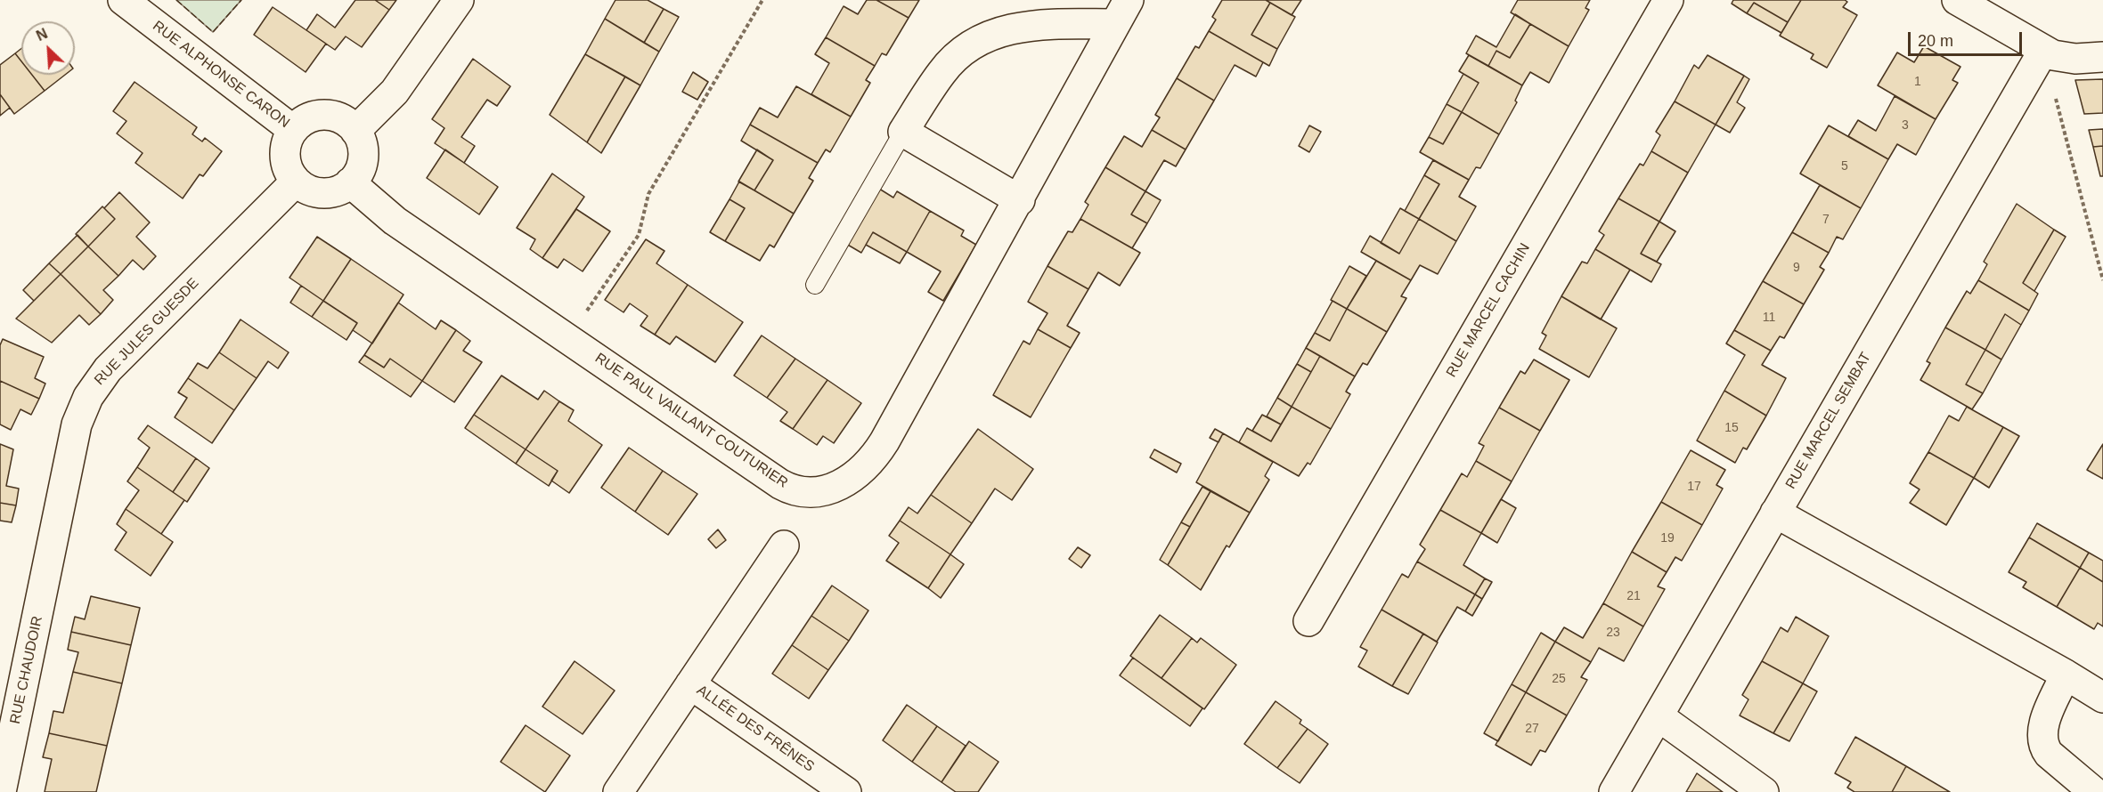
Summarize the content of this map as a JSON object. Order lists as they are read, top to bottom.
{
  "streets": {
    "street": [
      "RUE ALPHONSE CARON",
      "RUE MARCEL CACHIN",
      "RUE JULES GUESDE",
      "RUE PAUL VAILLANT COUTURIER",
      "RUE MARCEL SEMBAT",
      "RUE CHAUDOIR",
      "ALLÉE DES FRÊNES"
    ]
  },
  "crossings": [
    ["RUE ALPHONSE CARON", "RUE JULES GUESDE"],
    ["RUE ALPHONSE CARON", "RUE PAUL VAILLANT COUTURIER"],
    ["RUE JULES GUESDE", "RUE PAUL VAILLANT COUTURIER"],
    ["RUE JULES GUESDE", "RUE CHAUDOIR"]
  ],
  "house_numbers": [
    "1",
    "3",
    "5",
    "7",
    "9",
    "11",
    "15",
    "17",
    "19",
    "21",
    "23",
    "25",
    "27"
  ],
  "scale_bar": "20 m",
  "north": "top left"
}
